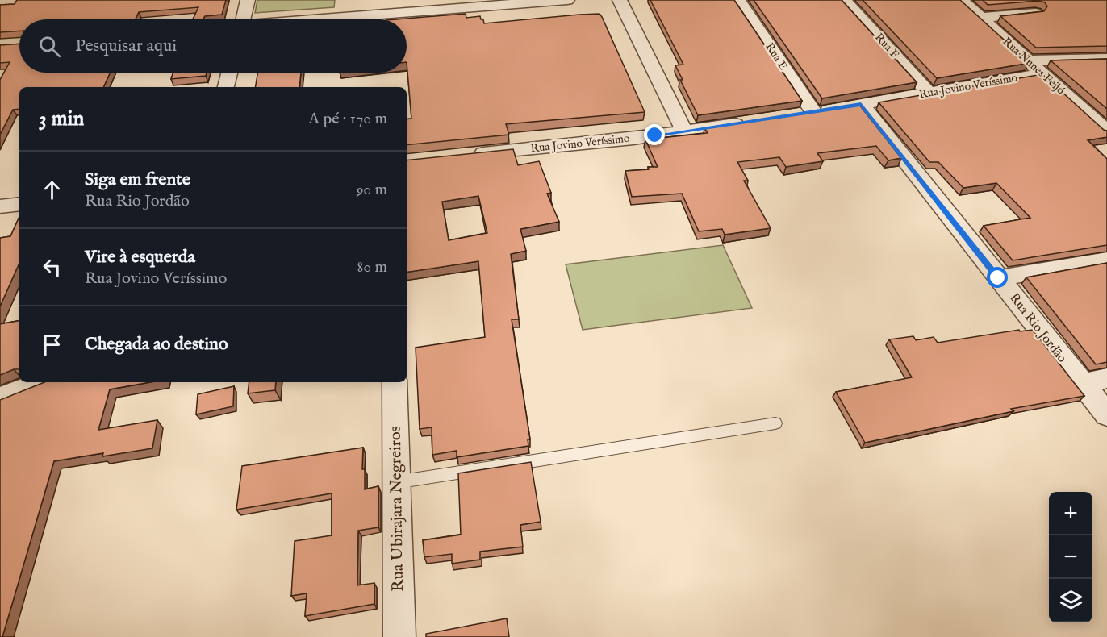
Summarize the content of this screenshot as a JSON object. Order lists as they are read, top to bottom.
{
  "streets": {
    "street": [
      "Rua F",
      "Rua E",
      "Rua Nunes Feijó",
      "Rua Jovino Veríssimo",
      "Rua Rio Jordão",
      "Rua Ubirajara Negreiros"
    ]
  },
  "crossings": [
    ["Rua F", "Rua Jovino Veríssimo"],
    ["Rua E", "Rua Jovino Veríssimo"],
    ["Rua Nunes Feijó", "Rua Jovino Veríssimo"],
    ["Rua Jovino Veríssimo", "Rua Rio Jordão"]
  ],
  "page": {
    "search": "Pesquisar aqui",
    "heading": ["3 min", "A pé · 170 m"],
    "list": [
      ["Siga em frente", "Rua Rio Jordão", "90 m"],
      ["Vire à esquerda", "Rua Jovino Veríssimo", "80 m"],
      "Chegada ao destino"
    ],
    "map_buttons": ["+", "−"]
  }
}
